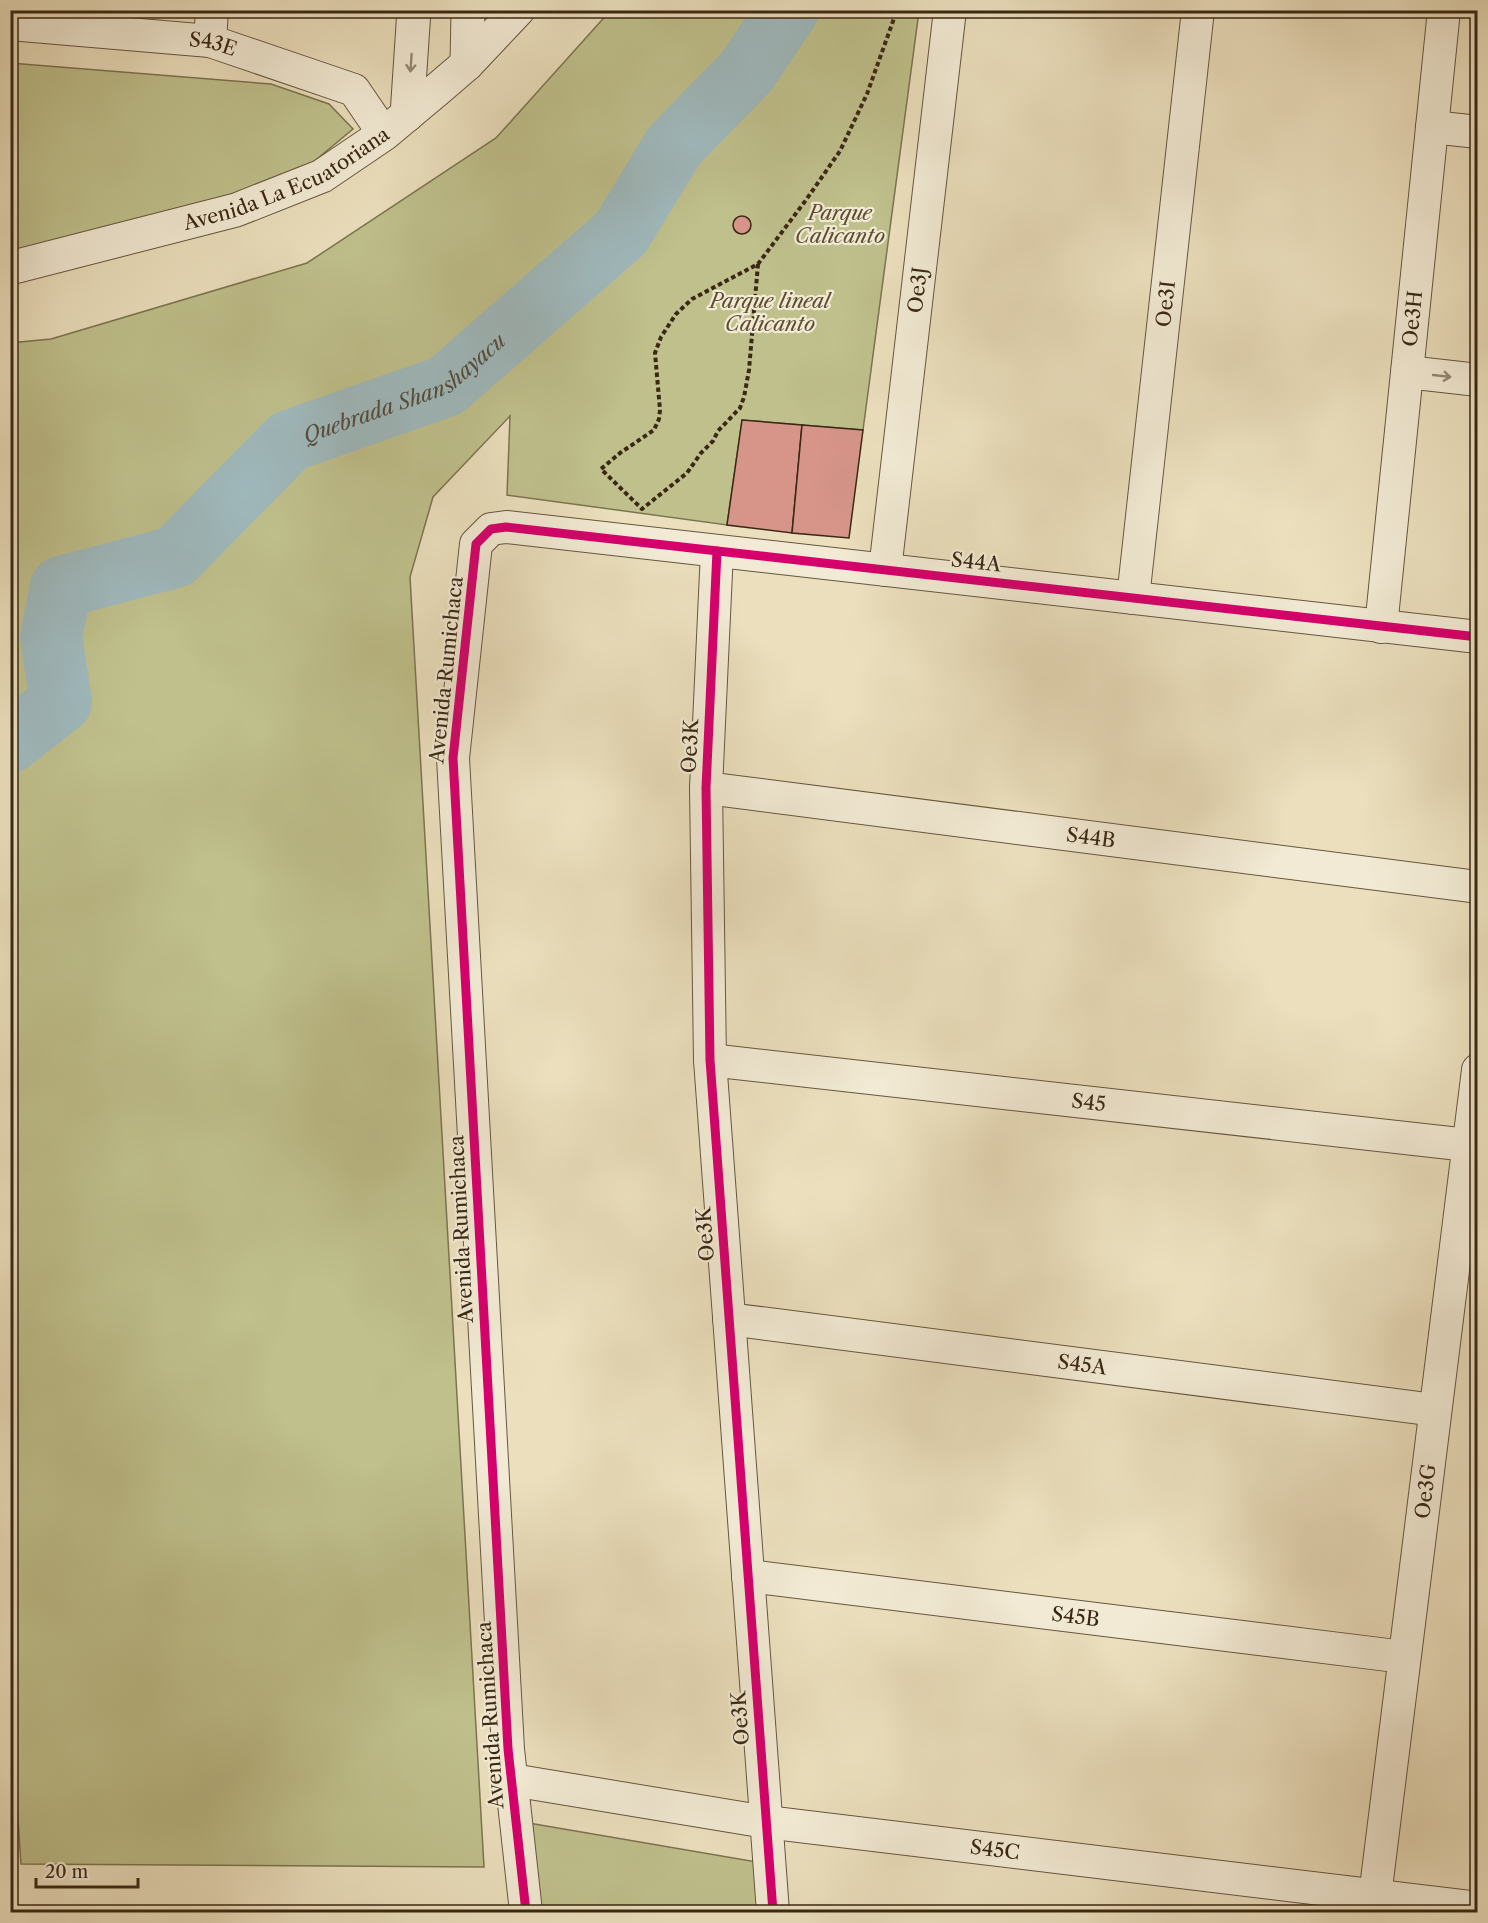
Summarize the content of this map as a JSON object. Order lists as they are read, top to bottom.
{
  "streets": {
    "street": [
      "S43E",
      "Avenida La Ecuatoriana",
      "Oe3J",
      "Oe3I",
      "Oe3H",
      "S44A",
      "Avenida Rumichaca",
      "Oe3K",
      "S44B",
      "S45",
      "S45A",
      "Oe3G",
      "S45B",
      "S45C"
    ]
  },
  "crossings": [
    ["S43E", "Avenida La Ecuatoriana"],
    ["Oe3J", "S44A"],
    ["Oe3I", "S44A"],
    ["Oe3H", "S44A"],
    ["S44A", "Avenida Rumichaca"],
    ["S44A", "Oe3K"],
    ["Avenida Rumichaca", "S45C"],
    ["Oe3K", "S44B"],
    ["Oe3K", "S45"],
    ["Oe3K", "S45A"],
    ["Oe3K", "S45B"],
    ["Oe3K", "S45C"],
    ["S45", "Oe3G"],
    ["S45A", "Oe3G"],
    ["Oe3G", "S45B"],
    ["Oe3G", "S45C"]
  ],
  "water": ["Quebrada Shanshayacu"],
  "parks": ["Parque Calicanto", "Parque lineal Calicanto"],
  "scale_bar": "20 m"
}
